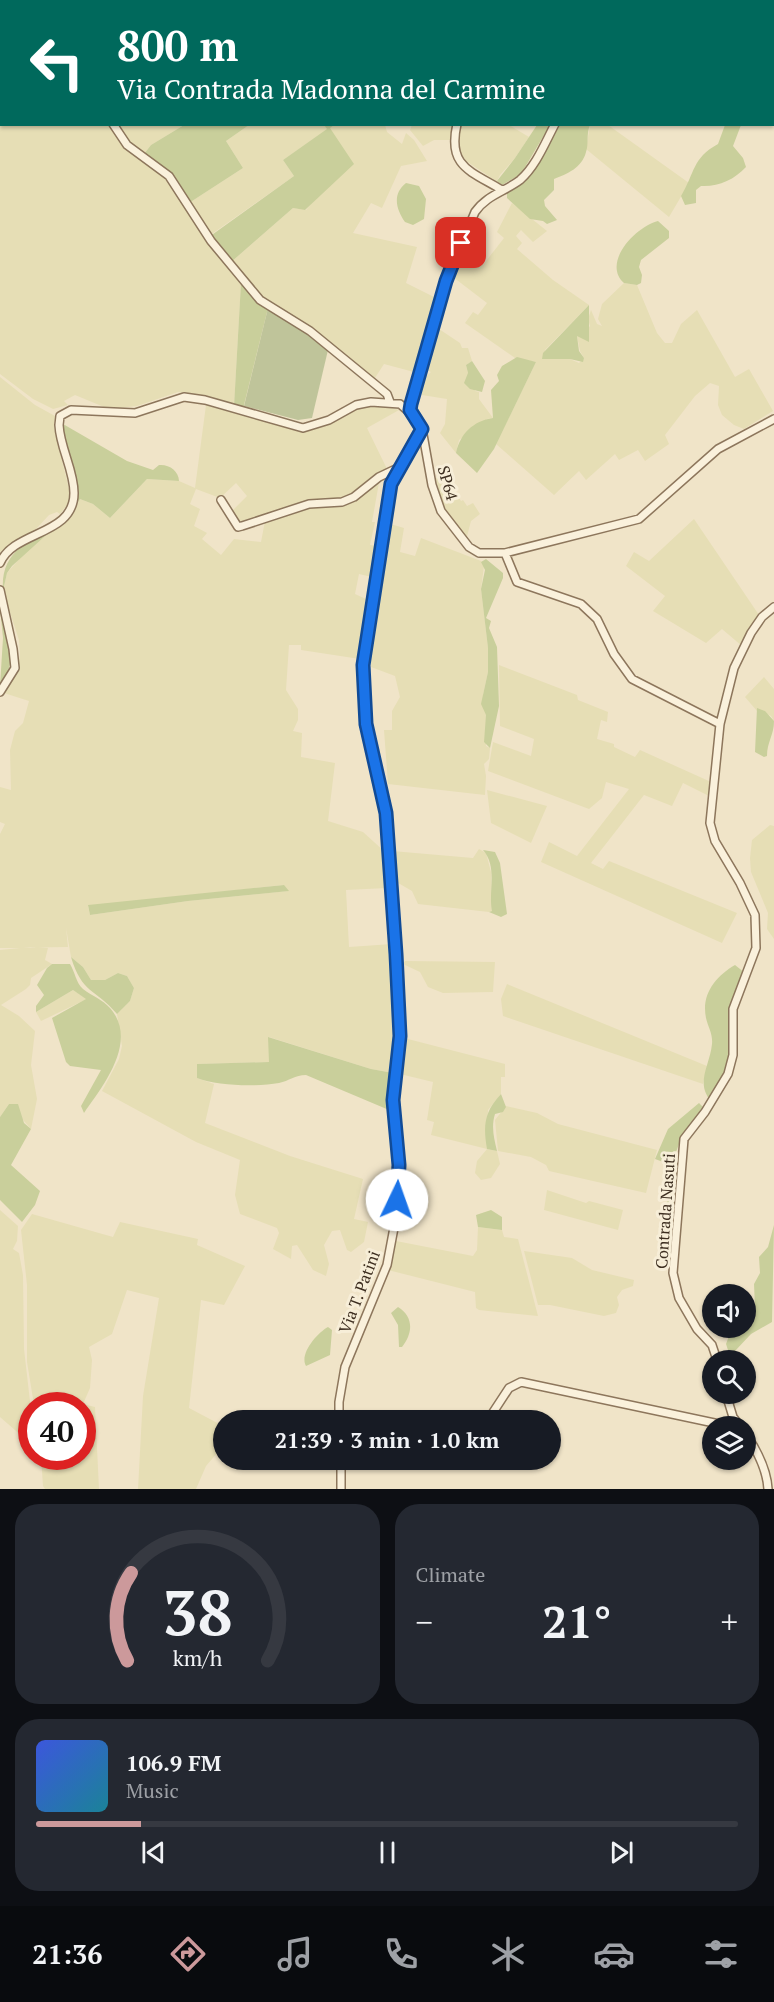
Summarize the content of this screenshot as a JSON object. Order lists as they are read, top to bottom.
{
  "streets": {
    "street": ["SP64", "Contrada Nasuti", "Via T. Patini"]
  },
  "crossings": [
    ["SP64", "Via T. Patini"]
  ],
  "page": {
    "turn": ["800 m", "Via Contrada Madonna del Carmine"],
    "limit": "40",
    "trip": "21:39 · 3 min · 1.0 km",
    "tile": "Climate",
    "heat": ["−", "21°", "+"],
    "song": ["106.9 FM", "Music"],
    "tabs": "21:36",
    "gauge": ["38", "km/h"]
  }
}
